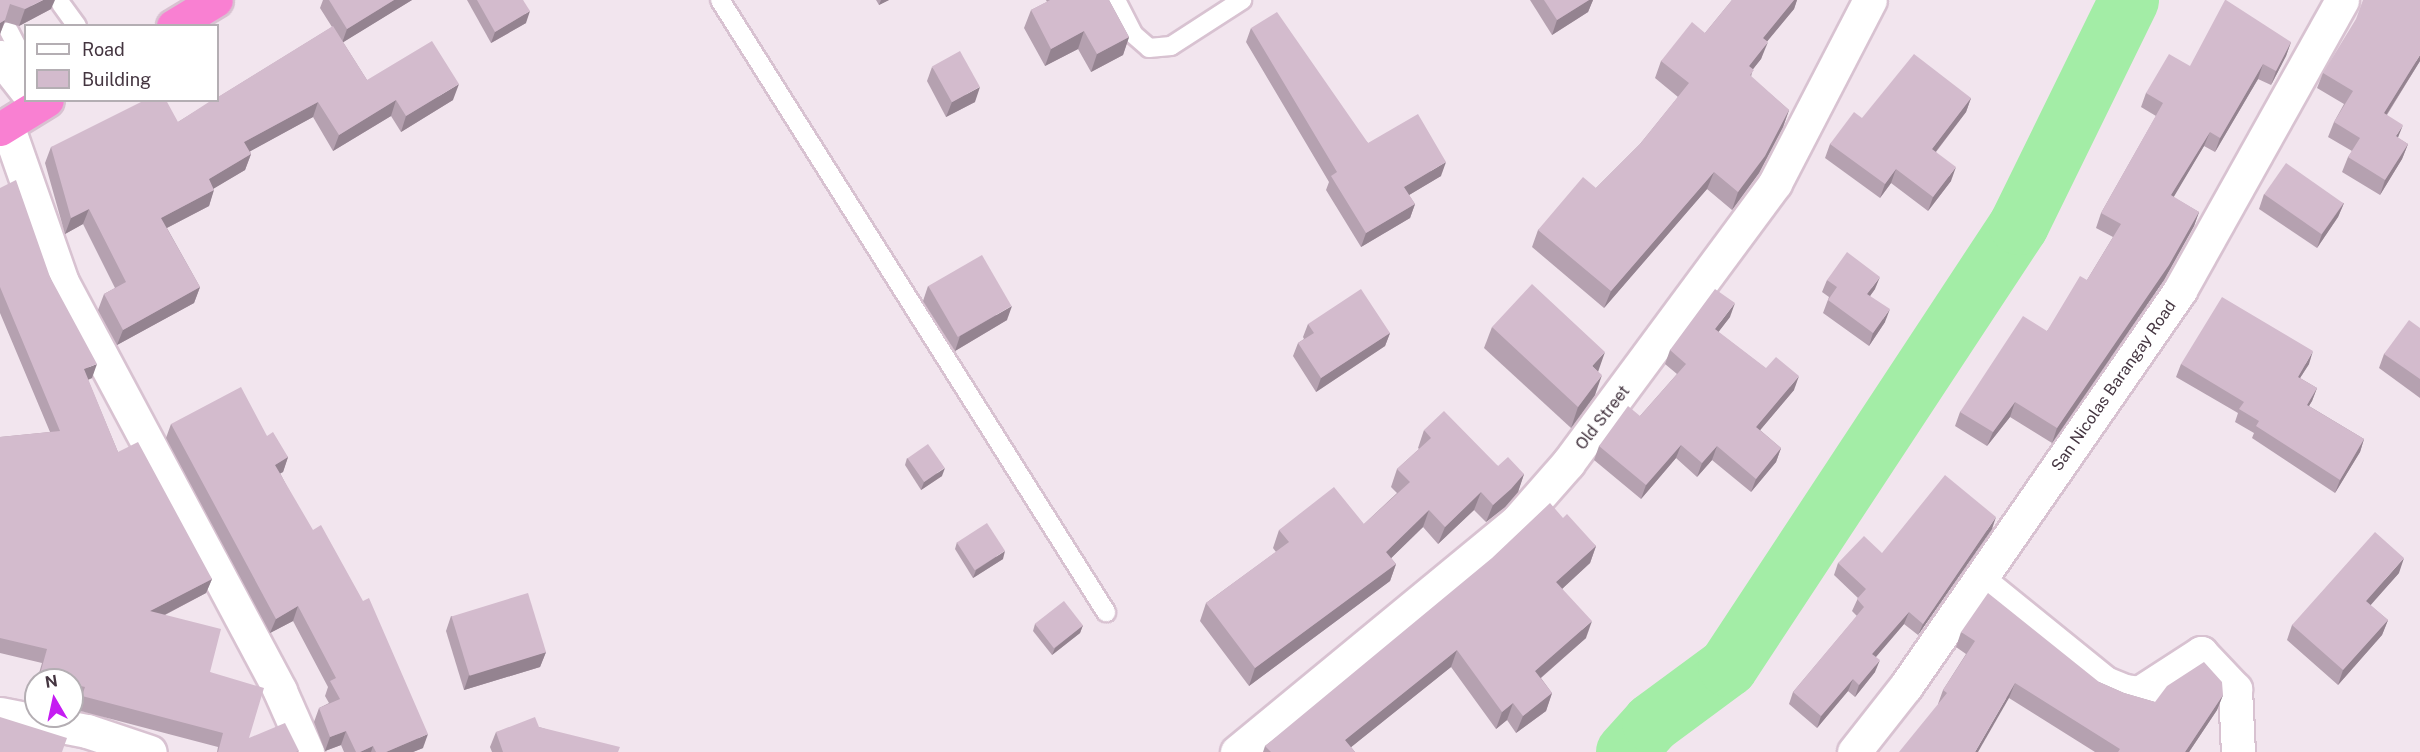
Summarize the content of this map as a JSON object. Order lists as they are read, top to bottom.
{
  "streets": {
    "street": ["San Nicolas Barangay Road", "Old Street"]
  },
  "legend": ["Road", "Building"],
  "north": "top"
}
